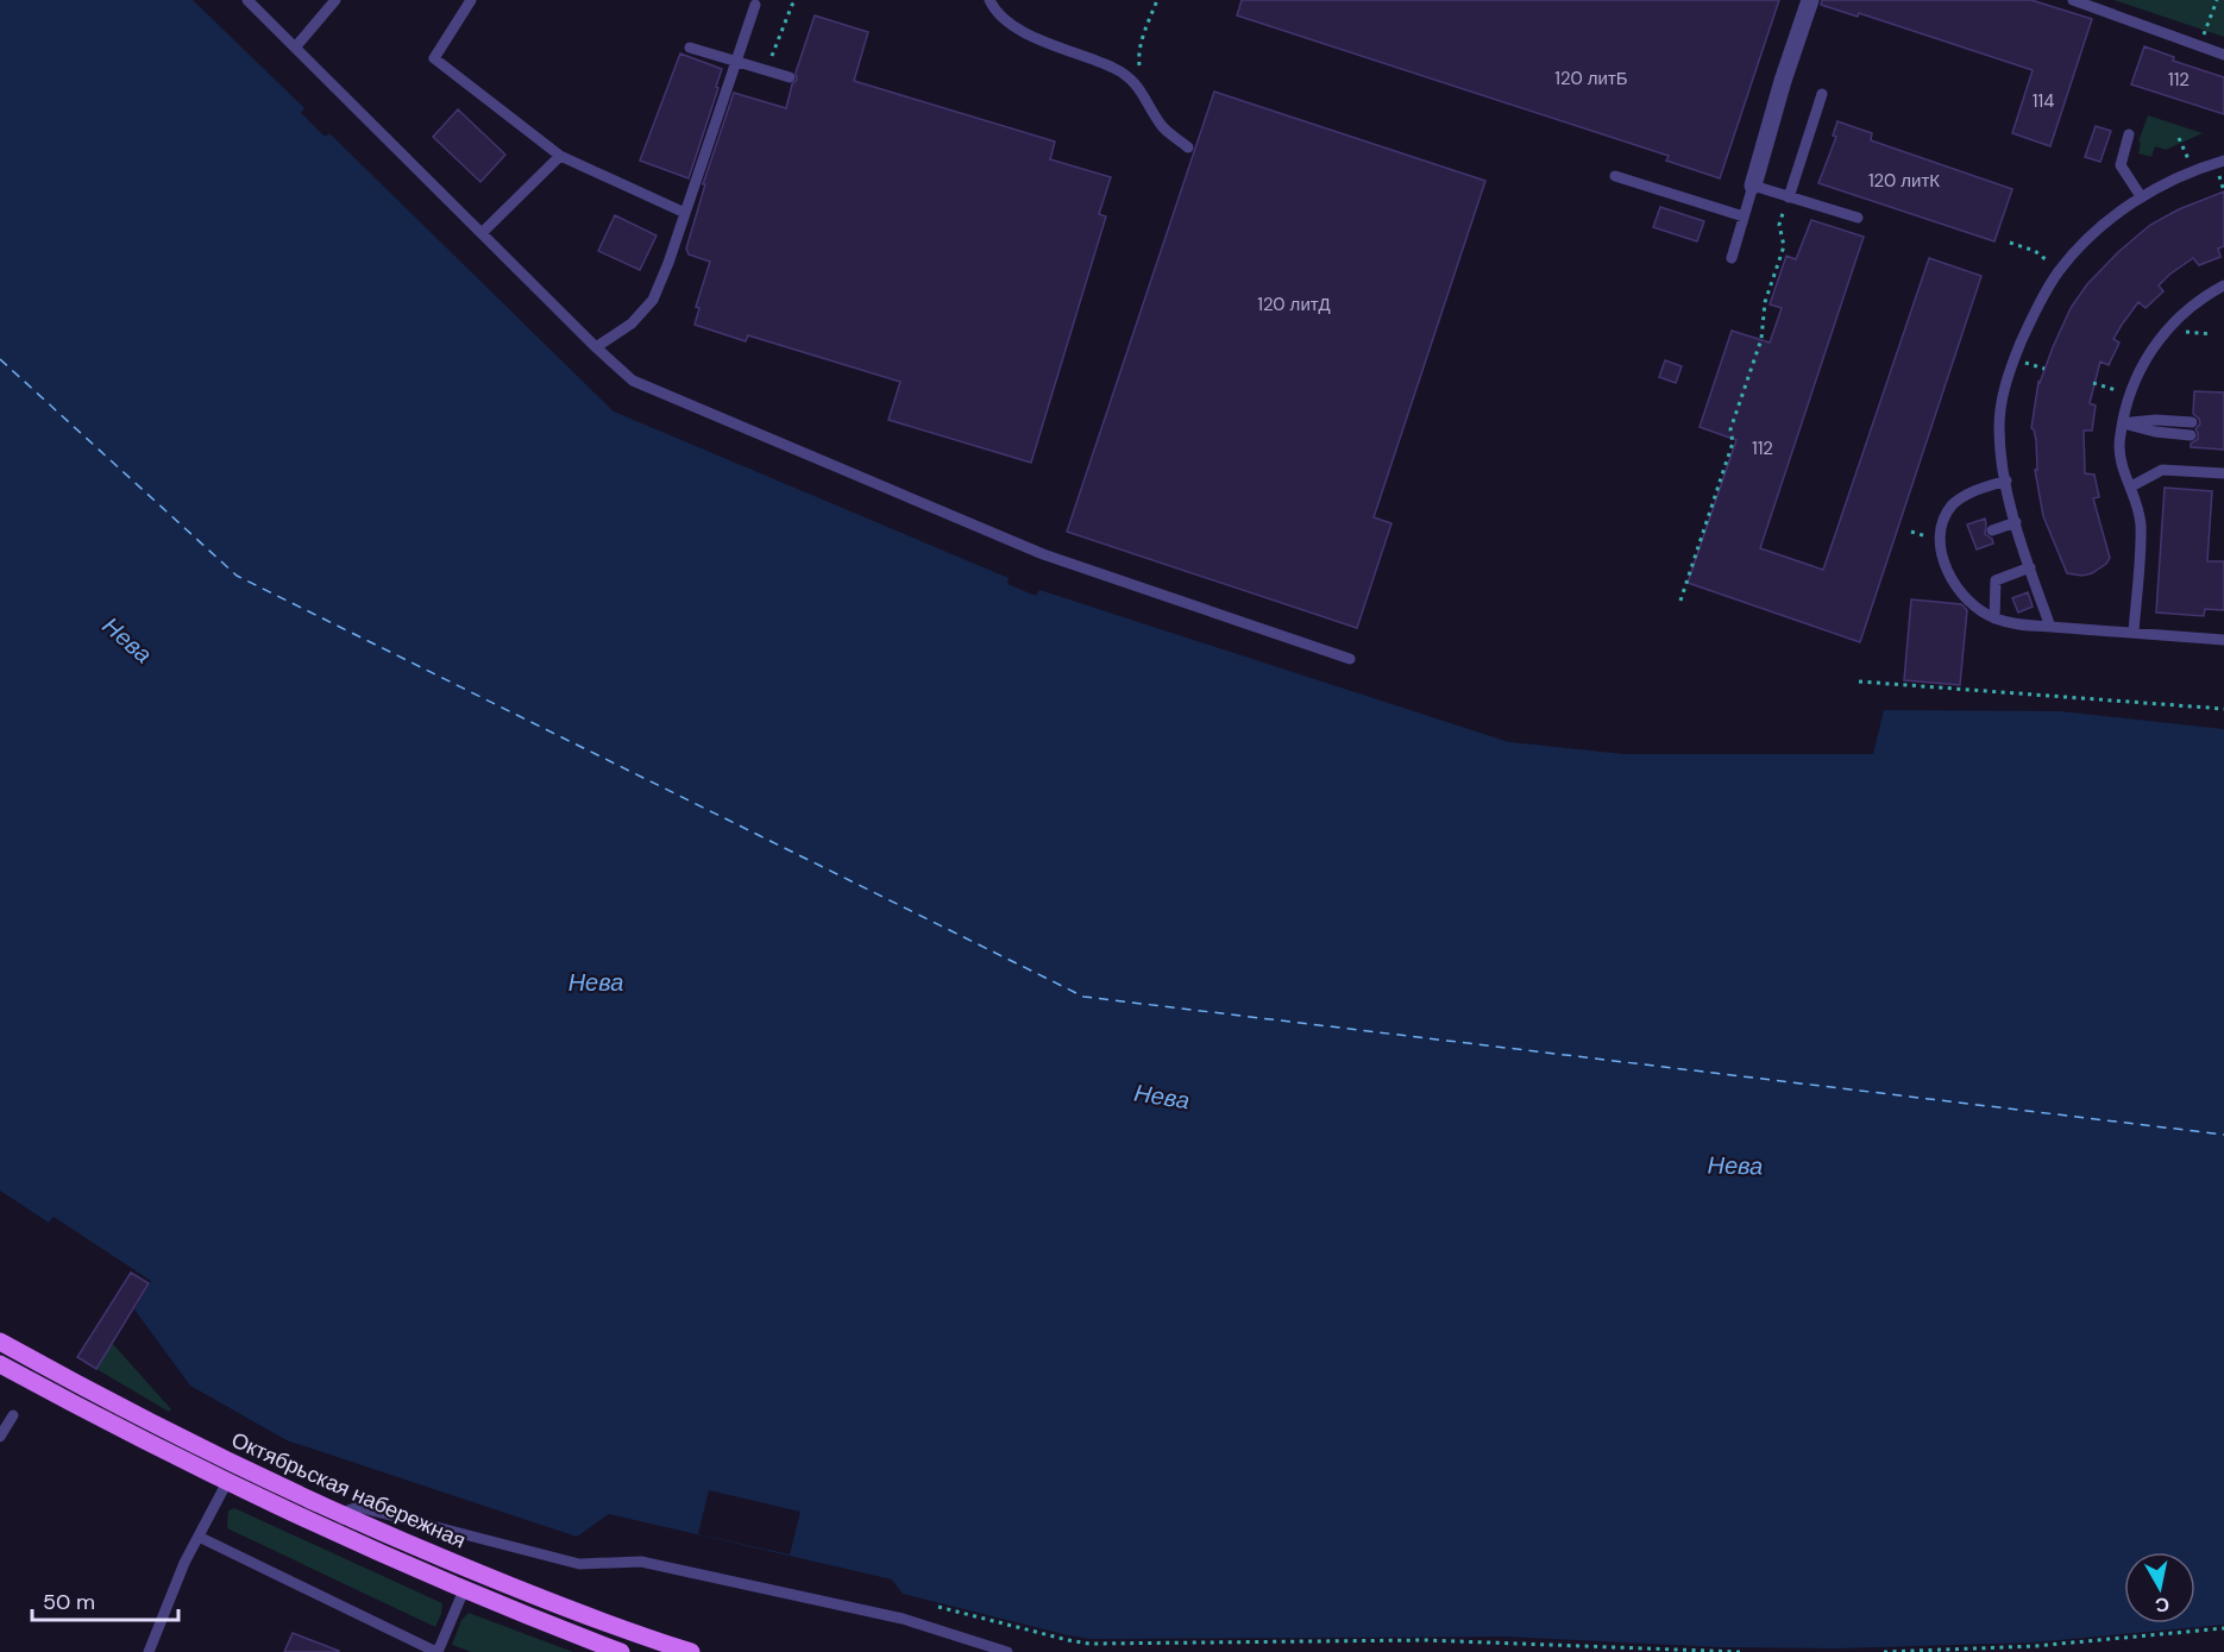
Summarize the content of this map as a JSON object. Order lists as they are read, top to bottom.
{
  "streets": {
    "main road": ["Октябрьская набережная"]
  },
  "water": ["Нева"],
  "house_numbers": [
    "120 литБ",
    "112",
    "114",
    "120 литК",
    "120 литД",
    "112"
  ],
  "scale_bar": "50 m",
  "north": "bottom"
}
